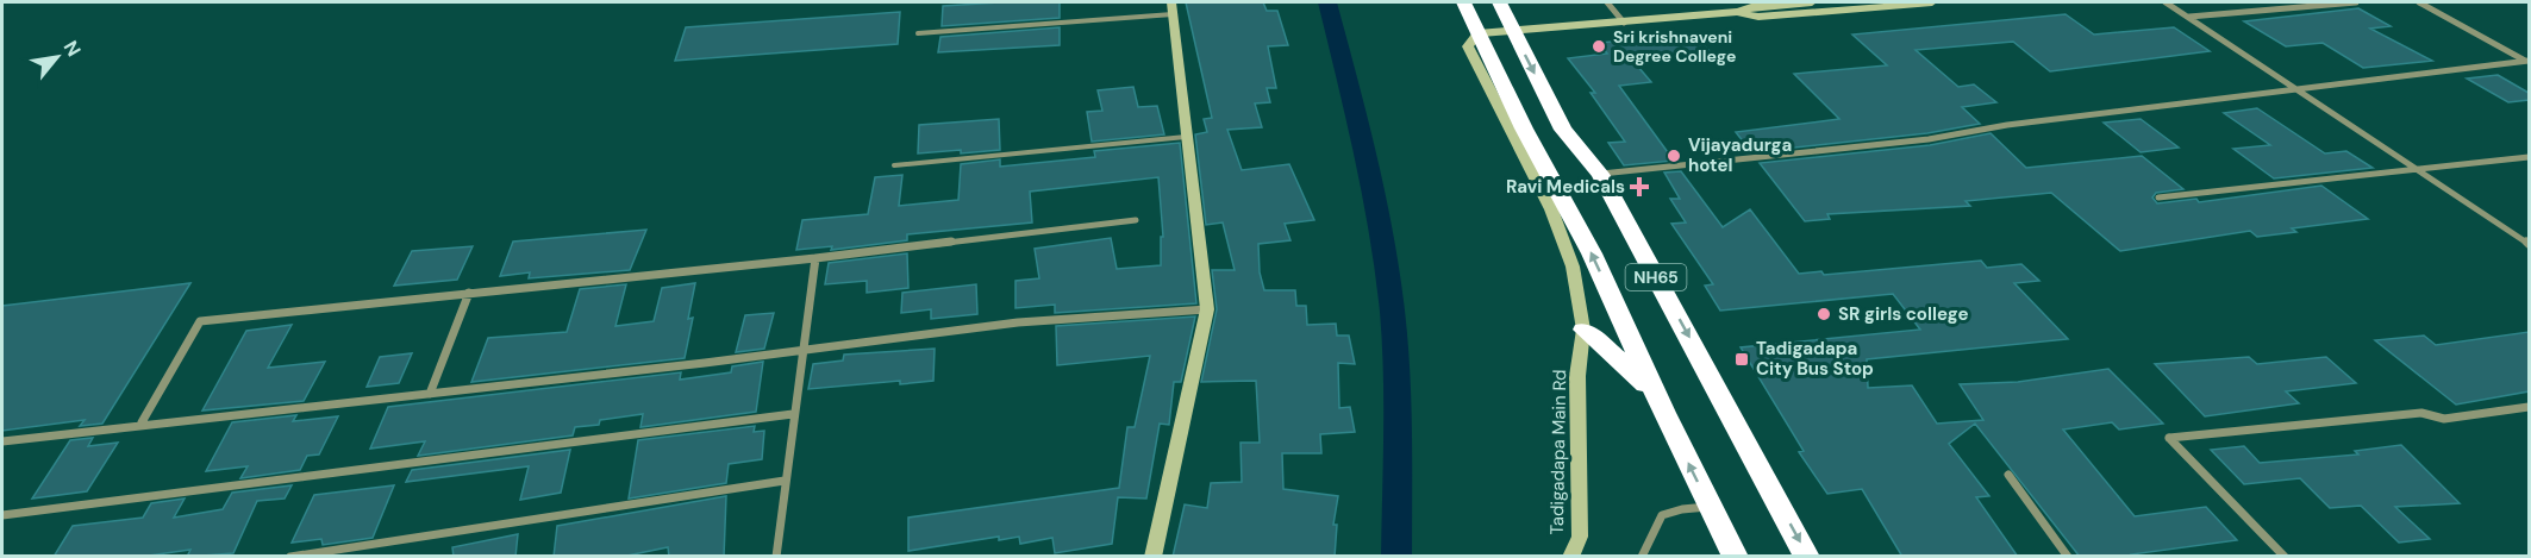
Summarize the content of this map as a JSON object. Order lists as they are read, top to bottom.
{
  "streets": {
    "highway": ["NH65"],
    "street": ["Tadigadapa Main Rd"]
  },
  "crossings": [
    ["NH65", "Tadigadapa Main Rd"]
  ],
  "places": {
    "other": ["Sri krishnaveni Degree College", "Vijayadurga hotel", "SR girls college"],
    "health": ["Ravi Medicals"],
    "transit": ["Tadigadapa City Bus Stop"]
  },
  "north": "top right"
}
